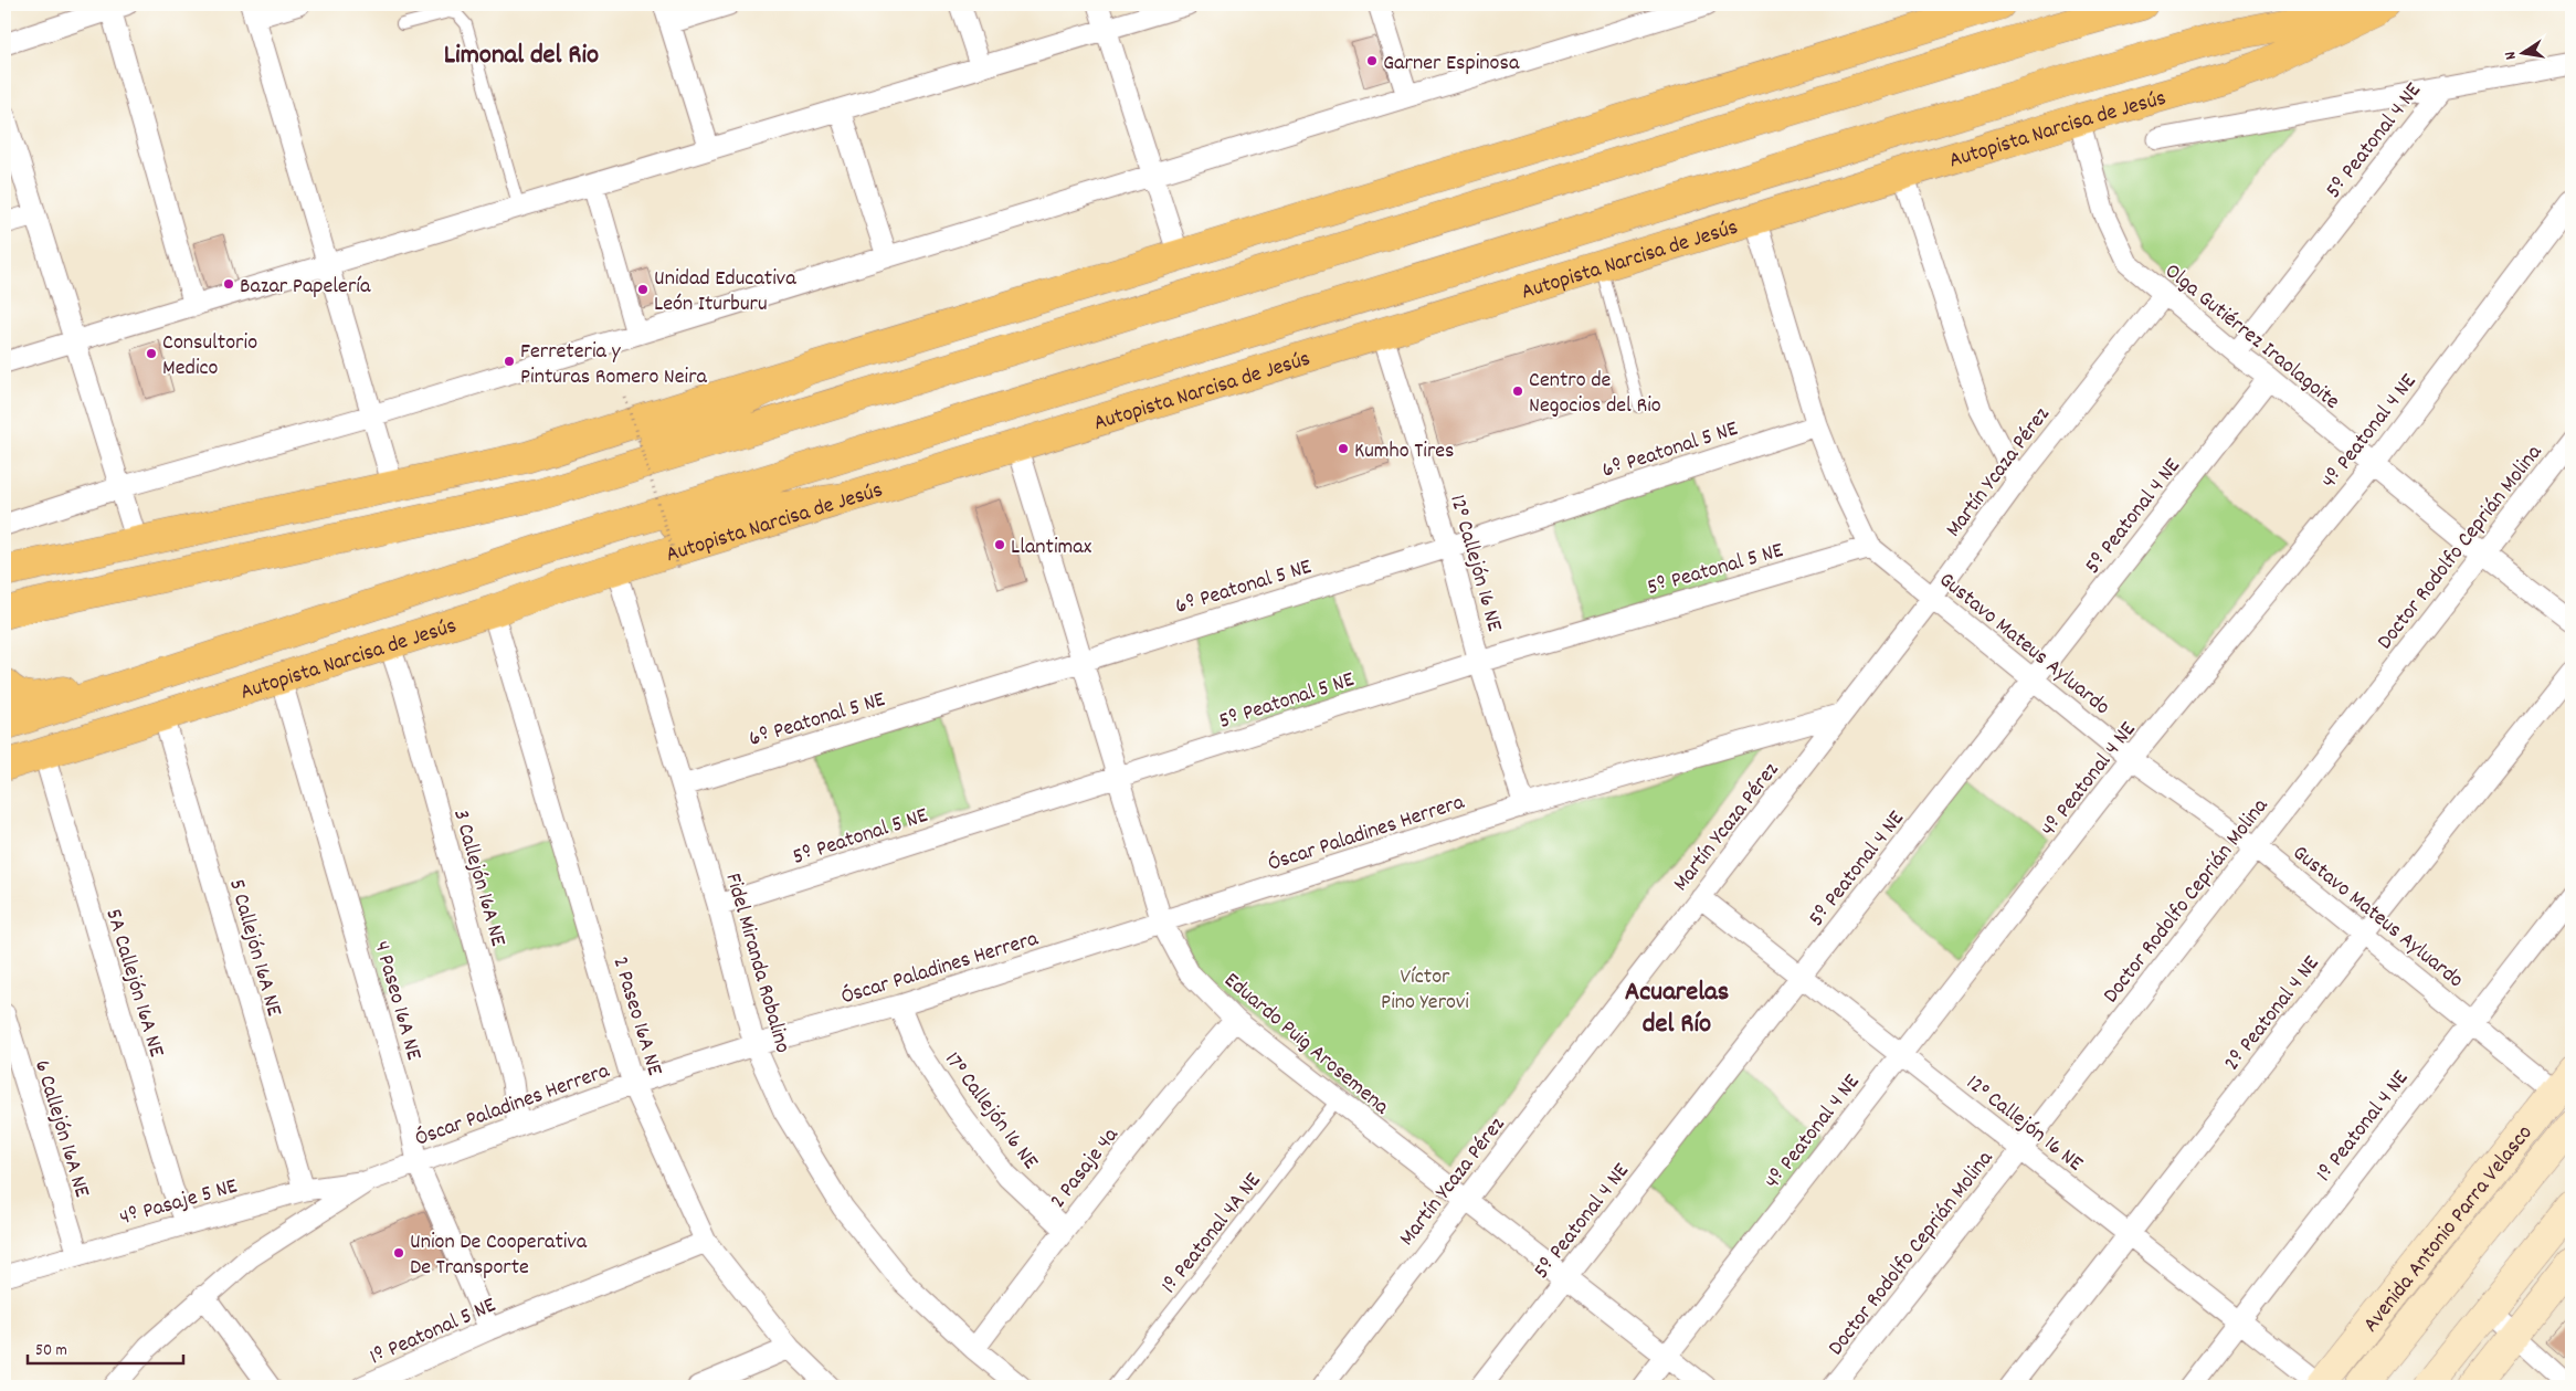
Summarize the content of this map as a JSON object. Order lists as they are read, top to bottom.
{
  "streets": {
    "main road": ["Autopista Narcisa de Jesús", "Avenida Antonio Parra Velasco"],
    "street": [
      "5º Peatonal 4 NE",
      "Olga Gutiérrez Iraolagoite",
      "4º Peatonal 4 NE",
      "6º Peatonal 5 NE",
      "Martín Ycaza Pérez",
      "Doctor Rodolfo Ceprián Molina",
      "12° Callejón 16 NE",
      "5º Peatonal 5 NE",
      "Gustavo Mateus Ayluardo",
      "Óscar Paladines Herrera",
      "3 Callejón 16A NE",
      "5 Callejón 16A NE",
      "Fidel Miranda Robalino",
      "5A Callejón 16A NE",
      "4 Paseo 16A NE",
      "2º Peatonal 4 NE",
      "2 Paseo 16A NE",
      "Eduardo Puig Arosemena",
      "17° Callejón 16 NE",
      "1º Peatonal 4 NE",
      "6 Callejón 16A NE",
      "2 Pasaje 4a",
      "4º Pasaje 5 NE",
      "1º Peatonal 5 NE"
    ],
    "lane": ["1º Peatonal 4A NE"]
  },
  "crossings": [
    ["Autopista Narcisa de Jesús", "Olga Gutiérrez Iraolagoite"],
    ["Autopista Narcisa de Jesús", "12° Callejón 16 NE"],
    ["Autopista Narcisa de Jesús", "Gustavo Mateus Ayluardo"],
    ["Autopista Narcisa de Jesús", "3 Callejón 16A NE"],
    ["Autopista Narcisa de Jesús", "5 Callejón 16A NE"],
    ["Autopista Narcisa de Jesús", "Fidel Miranda Robalino"],
    ["Autopista Narcisa de Jesús", "5A Callejón 16A NE"],
    ["Autopista Narcisa de Jesús", "4 Paseo 16A NE"],
    ["Autopista Narcisa de Jesús", "2 Paseo 16A NE"],
    ["Autopista Narcisa de Jesús", "Eduardo Puig Arosemena"],
    ["5º Peatonal 4 NE", "Olga Gutiérrez Iraolagoite"],
    ["5º Peatonal 4 NE", "12° Callejón 16 NE"],
    ["5º Peatonal 4 NE", "Gustavo Mateus Ayluardo"],
    ["5º Peatonal 4 NE", "Eduardo Puig Arosemena"],
    ["Olga Gutiérrez Iraolagoite", "4º Peatonal 4 NE"],
    ["Olga Gutiérrez Iraolagoite", "Martín Ycaza Pérez"],
    ["Olga Gutiérrez Iraolagoite", "Doctor Rodolfo Ceprián Molina"],
    ["4º Peatonal 4 NE", "12° Callejón 16 NE"],
    ["4º Peatonal 4 NE", "Gustavo Mateus Ayluardo"],
    ["4º Peatonal 4 NE", "Eduardo Puig Arosemena"],
    ["6º Peatonal 5 NE", "12° Callejón 16 NE"],
    ["6º Peatonal 5 NE", "Gustavo Mateus Ayluardo"],
    ["6º Peatonal 5 NE", "Fidel Miranda Robalino"],
    ["6º Peatonal 5 NE", "Eduardo Puig Arosemena"],
    ["Martín Ycaza Pérez", "12° Callejón 16 NE"],
    ["Martín Ycaza Pérez", "Gustavo Mateus Ayluardo"],
    ["Martín Ycaza Pérez", "Óscar Paladines Herrera"],
    ["Martín Ycaza Pérez", "Eduardo Puig Arosemena"],
    ["Doctor Rodolfo Ceprián Molina", "12° Callejón 16 NE"],
    ["Doctor Rodolfo Ceprián Molina", "Gustavo Mateus Ayluardo"],
    ["12° Callejón 16 NE", "5º Peatonal 5 NE"],
    ["12° Callejón 16 NE", "Óscar Paladines Herrera"],
    ["12° Callejón 16 NE", "2º Peatonal 4 NE"],
    ["12° Callejón 16 NE", "1º Peatonal 4 NE"],
    ["12° Callejón 16 NE", "Avenida Antonio Parra Velasco"],
    ["5º Peatonal 5 NE", "Gustavo Mateus Ayluardo"],
    ["5º Peatonal 5 NE", "Fidel Miranda Robalino"],
    ["5º Peatonal 5 NE", "Eduardo Puig Arosemena"],
    ["Gustavo Mateus Ayluardo", "2º Peatonal 4 NE"],
    ["Gustavo Mateus Ayluardo", "1º Peatonal 4 NE"],
    ["Gustavo Mateus Ayluardo", "Avenida Antonio Parra Velasco"],
    ["Óscar Paladines Herrera", "3 Callejón 16A NE"],
    ["Óscar Paladines Herrera", "Fidel Miranda Robalino"],
    ["Óscar Paladines Herrera", "4 Paseo 16A NE"],
    ["Óscar Paladines Herrera", "2 Paseo 16A NE"],
    ["Óscar Paladines Herrera", "Eduardo Puig Arosemena"],
    ["Óscar Paladines Herrera", "17° Callejón 16 NE"],
    ["Óscar Paladines Herrera", "4º Pasaje 5 NE"],
    ["5 Callejón 16A NE", "4º Pasaje 5 NE"],
    ["Fidel Miranda Robalino", "2 Pasaje 4a"],
    ["5A Callejón 16A NE", "4º Pasaje 5 NE"],
    ["4 Paseo 16A NE", "1º Peatonal 5 NE"],
    ["2 Paseo 16A NE", "1º Peatonal 5 NE"],
    ["Eduardo Puig Arosemena", "2 Pasaje 4a"],
    ["Eduardo Puig Arosemena", "1º Peatonal 4A NE"],
    ["17° Callejón 16 NE", "2 Pasaje 4a"],
    ["6 Callejón 16A NE", "4º Pasaje 5 NE"]
  ],
  "districts": ["Limonal del Rio", "Acuarelas del Río"],
  "parks": ["Víctor Pino Yerovi"],
  "places": [
    "Garner Espinosa",
    "Bazar Papelería",
    "Unidad Educativa León Iturburu",
    "Consultorio Medico",
    "Ferreteria y Pinturas Romero Neira",
    "Centro de Negocios del Rio",
    "Kumho Tires",
    "Llantimax",
    "Union De Cooperativa De Transporte"
  ],
  "scale_bar": "50 m",
  "north": "left"
}
